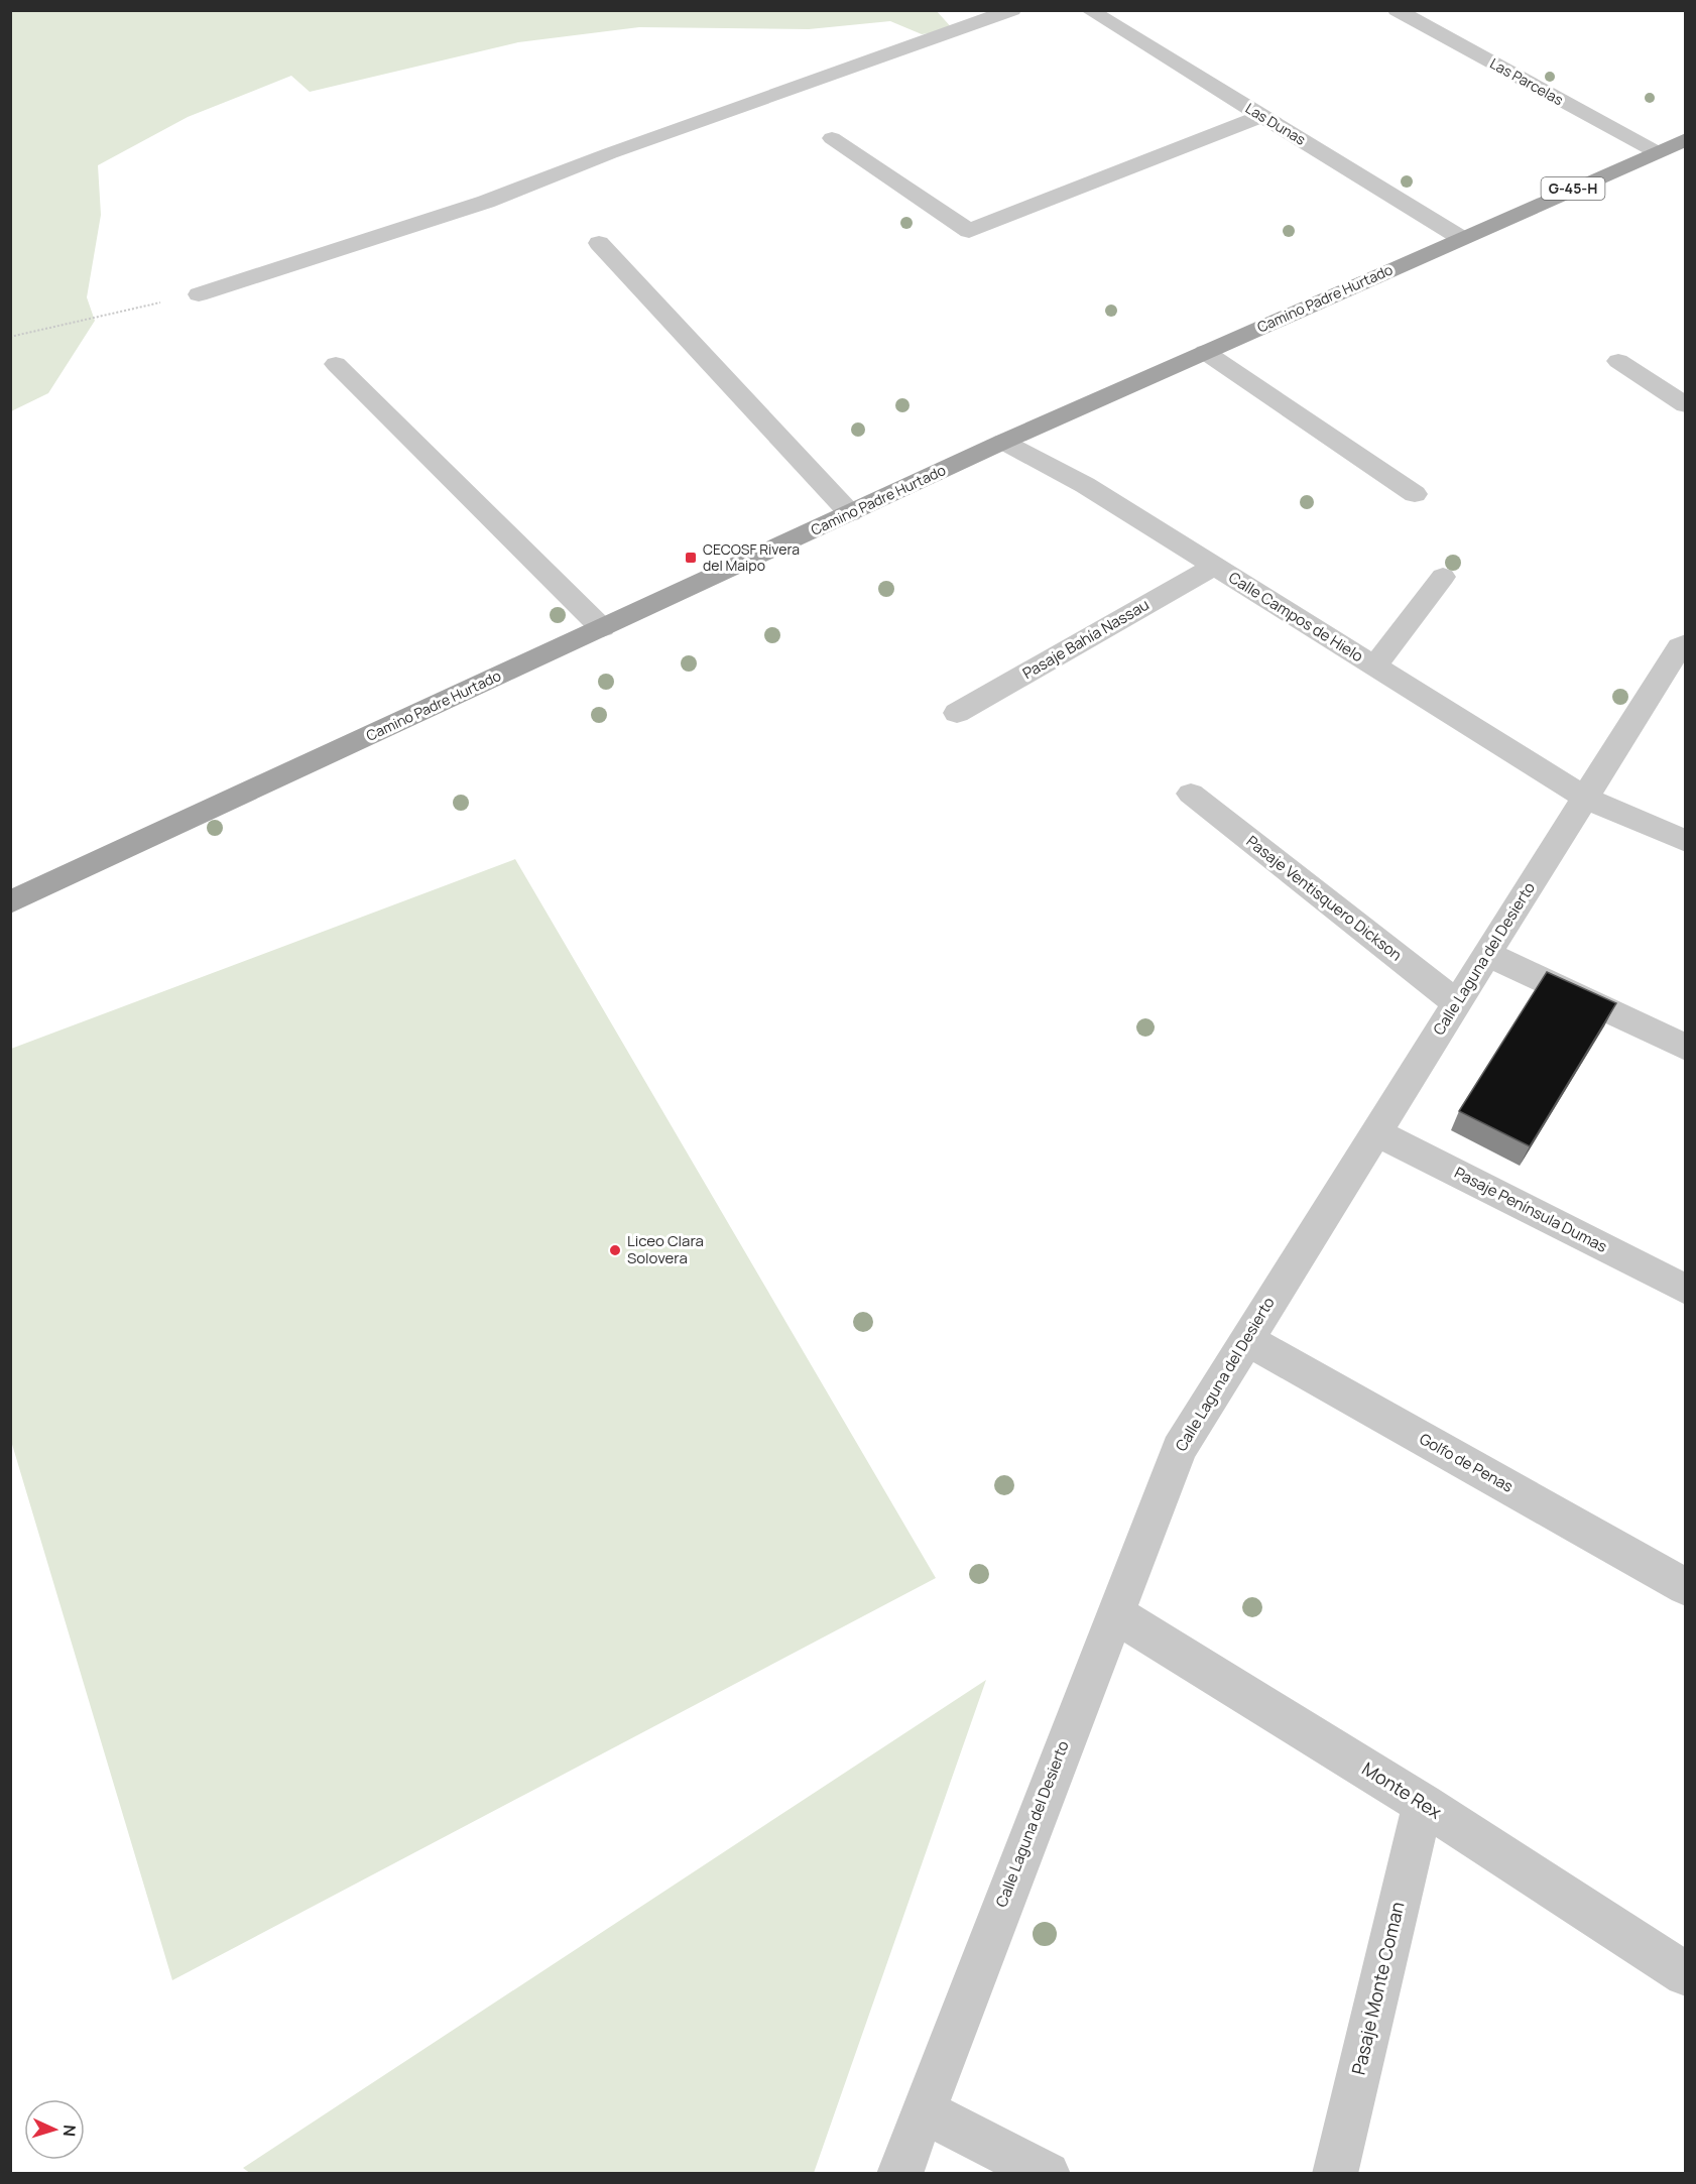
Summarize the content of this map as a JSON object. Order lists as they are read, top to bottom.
{
  "streets": {
    "main road": ["G-45-H", "Camino Padre Hurtado"],
    "street": [
      "Las Parcelas",
      "Las Dunas",
      "Calle Campos de Hielo",
      "Pasaje Bahía Nassau",
      "Pasaje Ventisquero Dickson",
      "Calle Laguna del Desierto",
      "Pasaje Península Dumas",
      "Golfo de Penas",
      "Monte Rex",
      "Pasaje Monte Coman"
    ]
  },
  "crossings": [
    ["Las Parcelas", "Camino Padre Hurtado"],
    ["Las Dunas", "Camino Padre Hurtado"],
    ["Camino Padre Hurtado", "Calle Campos de Hielo"],
    ["Calle Campos de Hielo", "Pasaje Bahía Nassau"],
    ["Calle Campos de Hielo", "Calle Laguna del Desierto"],
    ["Pasaje Ventisquero Dickson", "Calle Laguna del Desierto"],
    ["Calle Laguna del Desierto", "Pasaje Península Dumas"],
    ["Calle Laguna del Desierto", "Golfo de Penas"],
    ["Calle Laguna del Desierto", "Monte Rex"],
    ["Monte Rex", "Pasaje Monte Coman"]
  ],
  "places": {
    "transit": ["CECOSF Rivera del Maipo"],
    "other": ["Liceo Clara Solovera"]
  },
  "north": "right"
}
